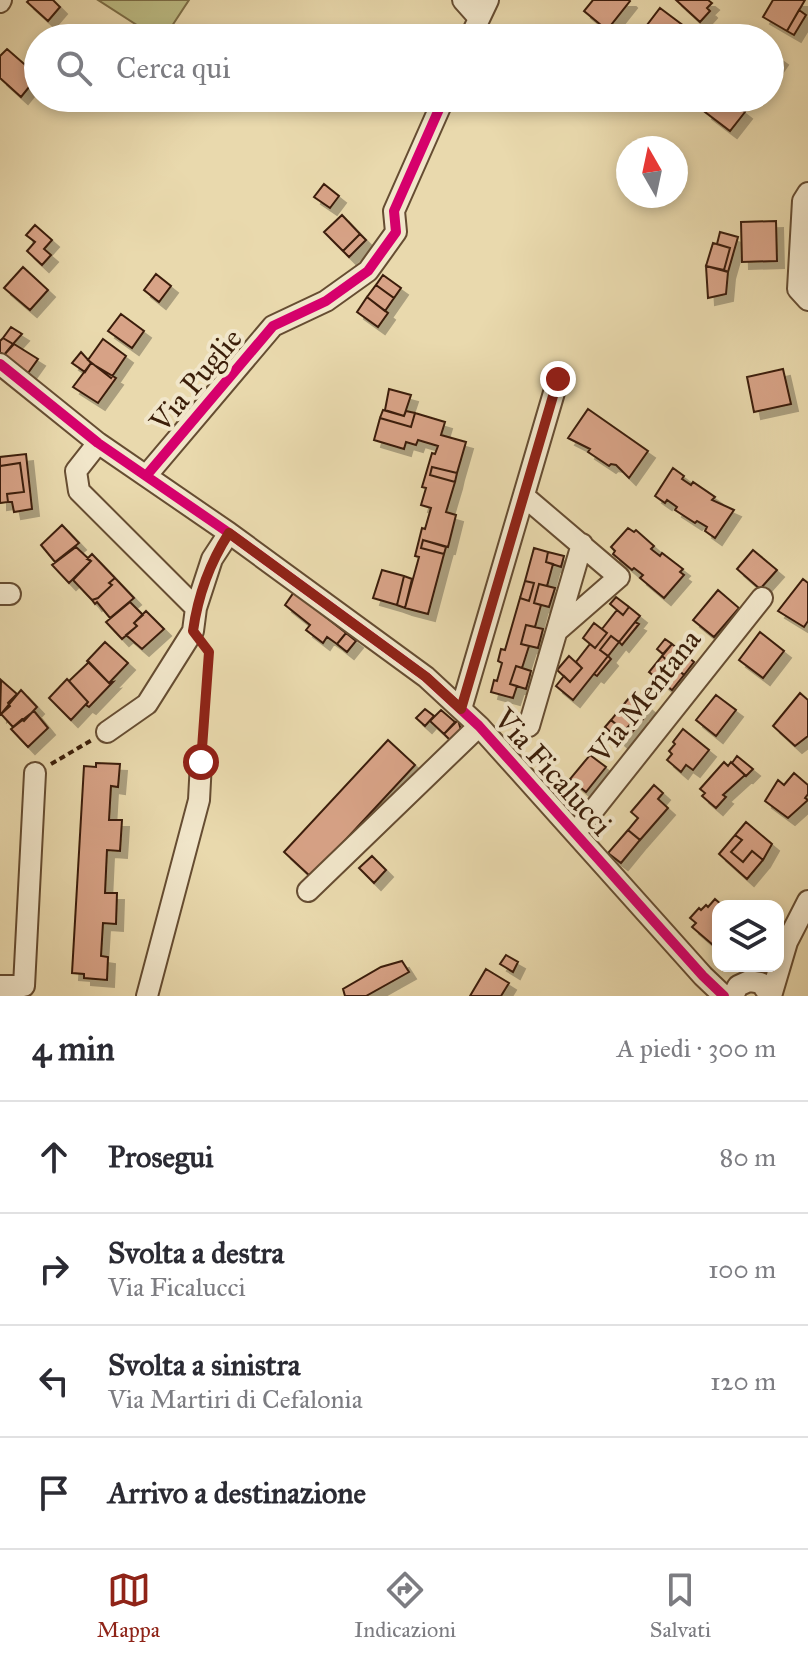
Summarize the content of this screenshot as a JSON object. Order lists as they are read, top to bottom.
{
  "streets": {
    "street": ["Via Puglie", "Via Mentana", "Via Ficalucci"]
  },
  "crossings": [
    ["Via Puglie", "Via Ficalucci"],
    ["Via Mentana", "Via Ficalucci"]
  ],
  "north": "top",
  "page": {
    "search": "Cerca qui",
    "heading": ["4 min", "A piedi · 300 m"],
    "list": [
      ["Prosegui", "80 m"],
      ["Svolta a destra", "Via Ficalucci", "100 m"],
      ["Svolta a sinistra", "Via Martiri di Cefalonia", "120 m"],
      "Arrivo a destinazione"
    ],
    "nav": ["Mappa", "Indicazioni", "Salvati"]
  }
}
